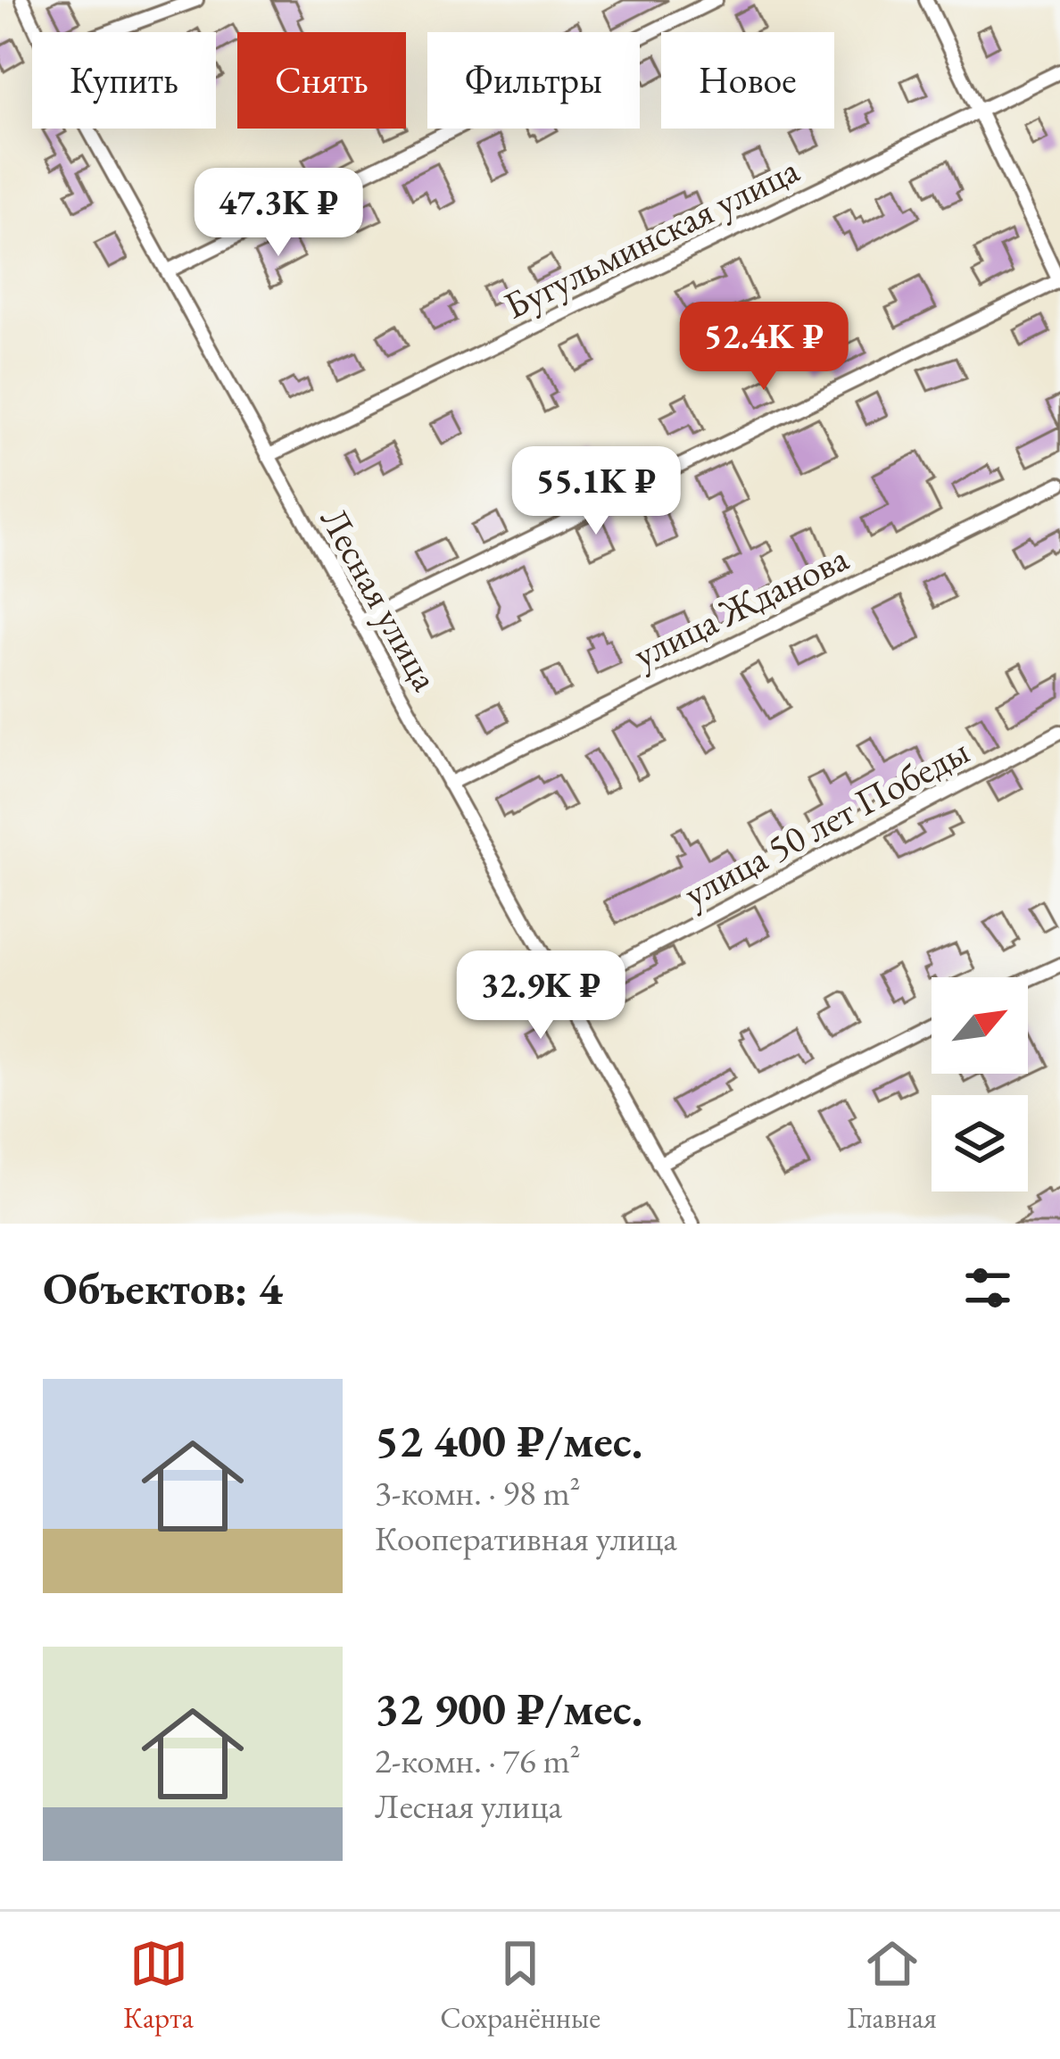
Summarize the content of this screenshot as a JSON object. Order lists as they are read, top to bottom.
{
  "streets": {
    "street": [
      "Бугульминская улица",
      "Лесная улица",
      "улица Жданова",
      "улица 50 лет Победы"
    ]
  },
  "crossings": [
    ["Бугульминская улица", "Лесная улица"],
    ["Лесная улица", "улица Жданова"],
    ["Лесная улица", "улица 50 лет Победы"]
  ],
  "north": "top right",
  "page": {
    "chip": [
      "Купить",
      "Снять",
      "Фильтры",
      "Новое"
    ],
    "price": [
      "47.3K ₽",
      "52.4K ₽",
      "55.1K ₽",
      "32.9K ₽"
    ],
    "heading": "Объектов: 4",
    "list": [
      {
        "name": "52 400 ₽/мес.",
        "note": "3-комн. · 98 m² · Кооперативная улица"
      },
      {
        "name": "32 900 ₽/мес.",
        "note": "2-комн. · 76 m² · Лесная улица"
      }
    ],
    "tabs": ["Карта", "Сохранённые", "Главная"]
  }
}
